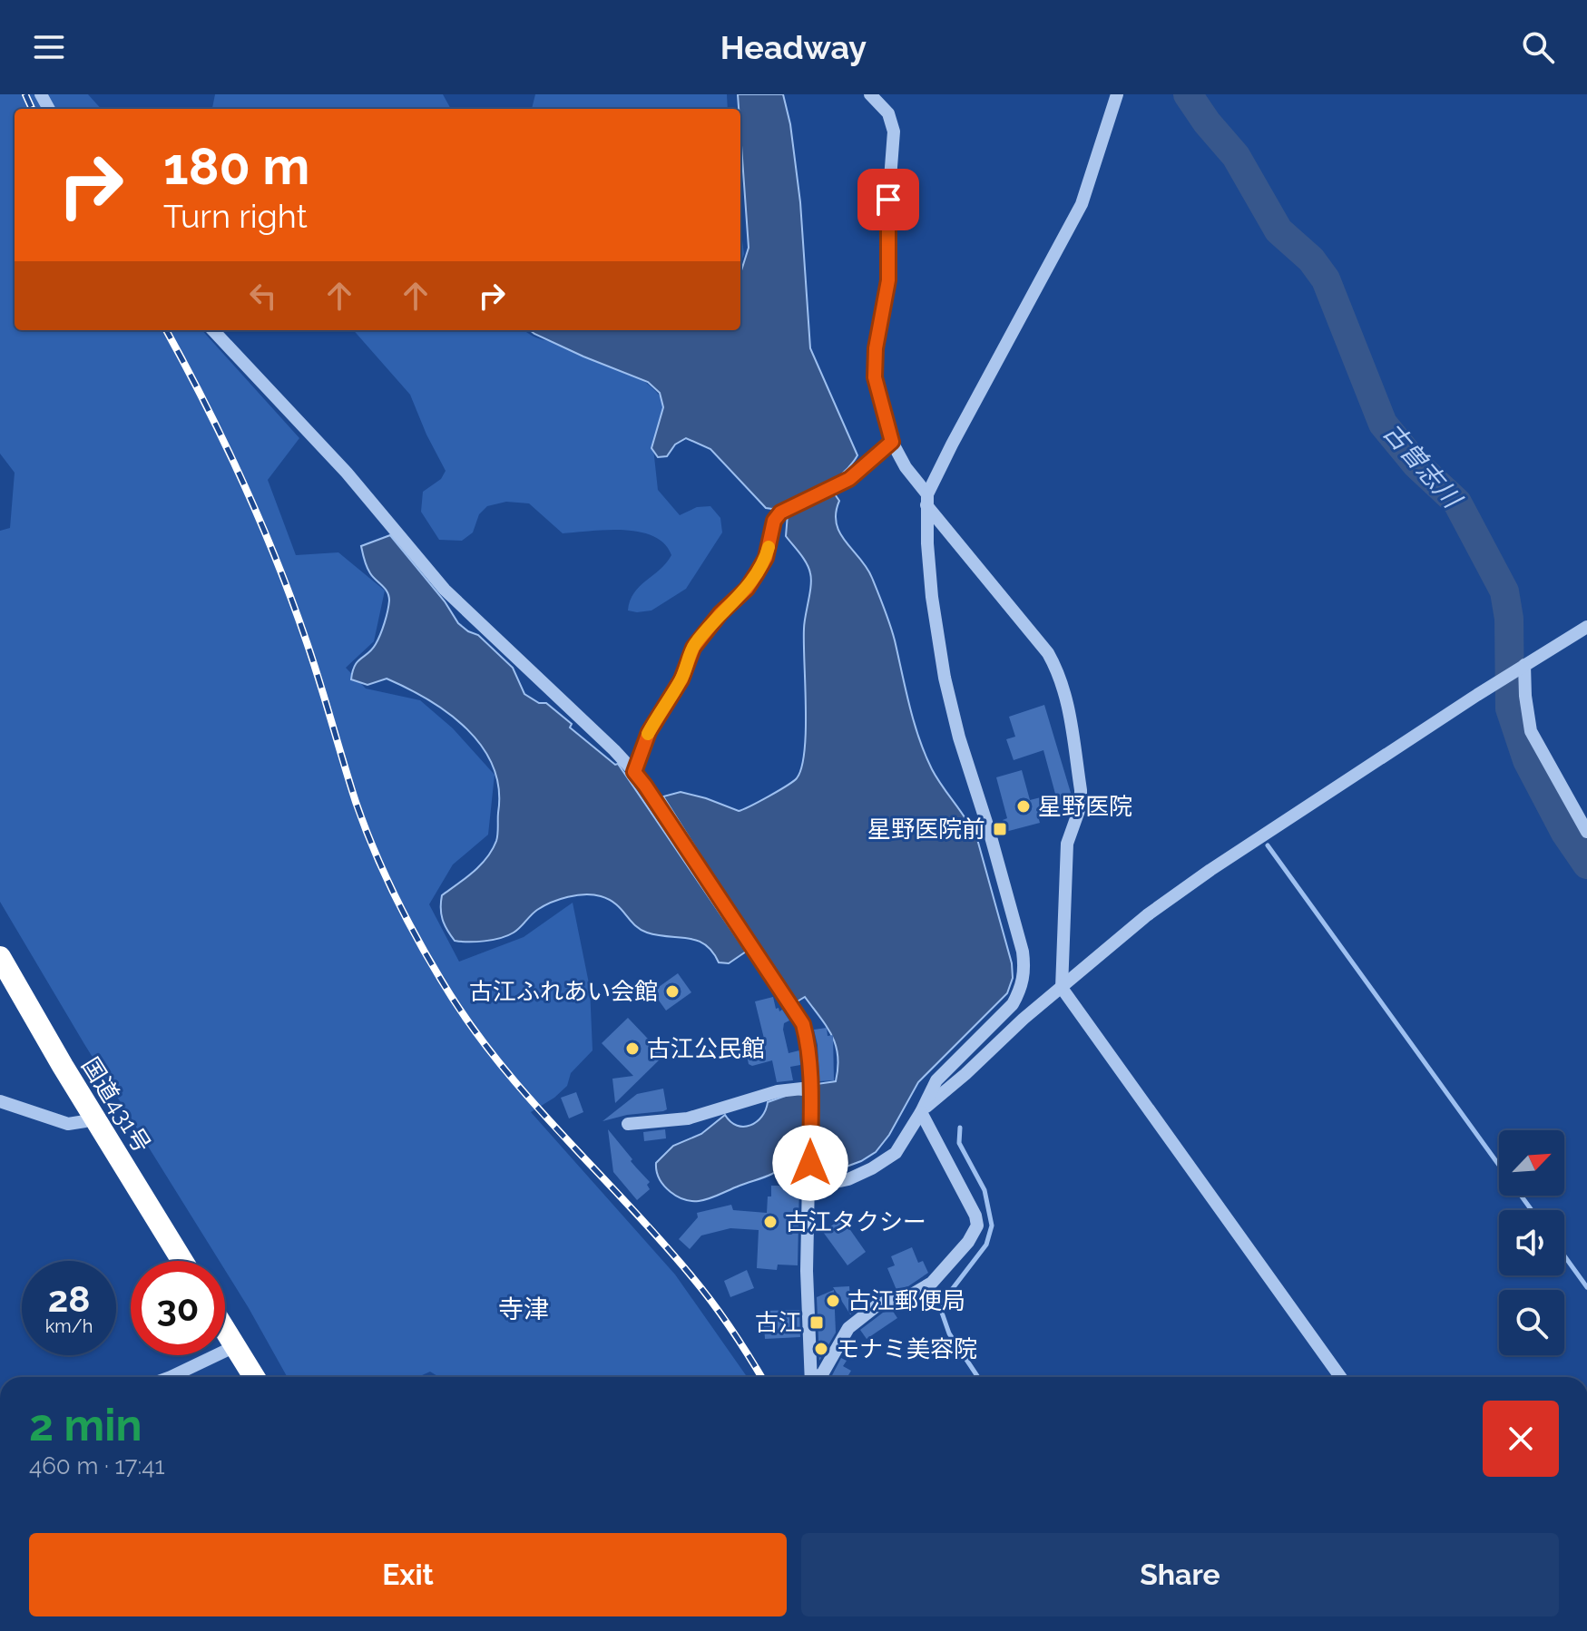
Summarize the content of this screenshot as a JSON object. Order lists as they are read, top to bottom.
{
  "streets": {
    "highway": ["国道431号"]
  },
  "districts": ["寺津"],
  "water": ["古曽志川"],
  "places": {
    "other": [
      "星野医院",
      "古江ふれあい会館",
      "古江公民館",
      "古江タクシー",
      "古江郵便局",
      "モナミ美容院"
    ],
    "transit": ["星野医院前", "古江"]
  },
  "north": "top right",
  "page": {
    "header": "Headway",
    "turn": ["180 m", "Turn right"],
    "speed": "28 km/h",
    "limit": "30",
    "heading": ["2 min", "460 m · 17:41"],
    "buttons": ["Exit", "Share"]
  }
}
